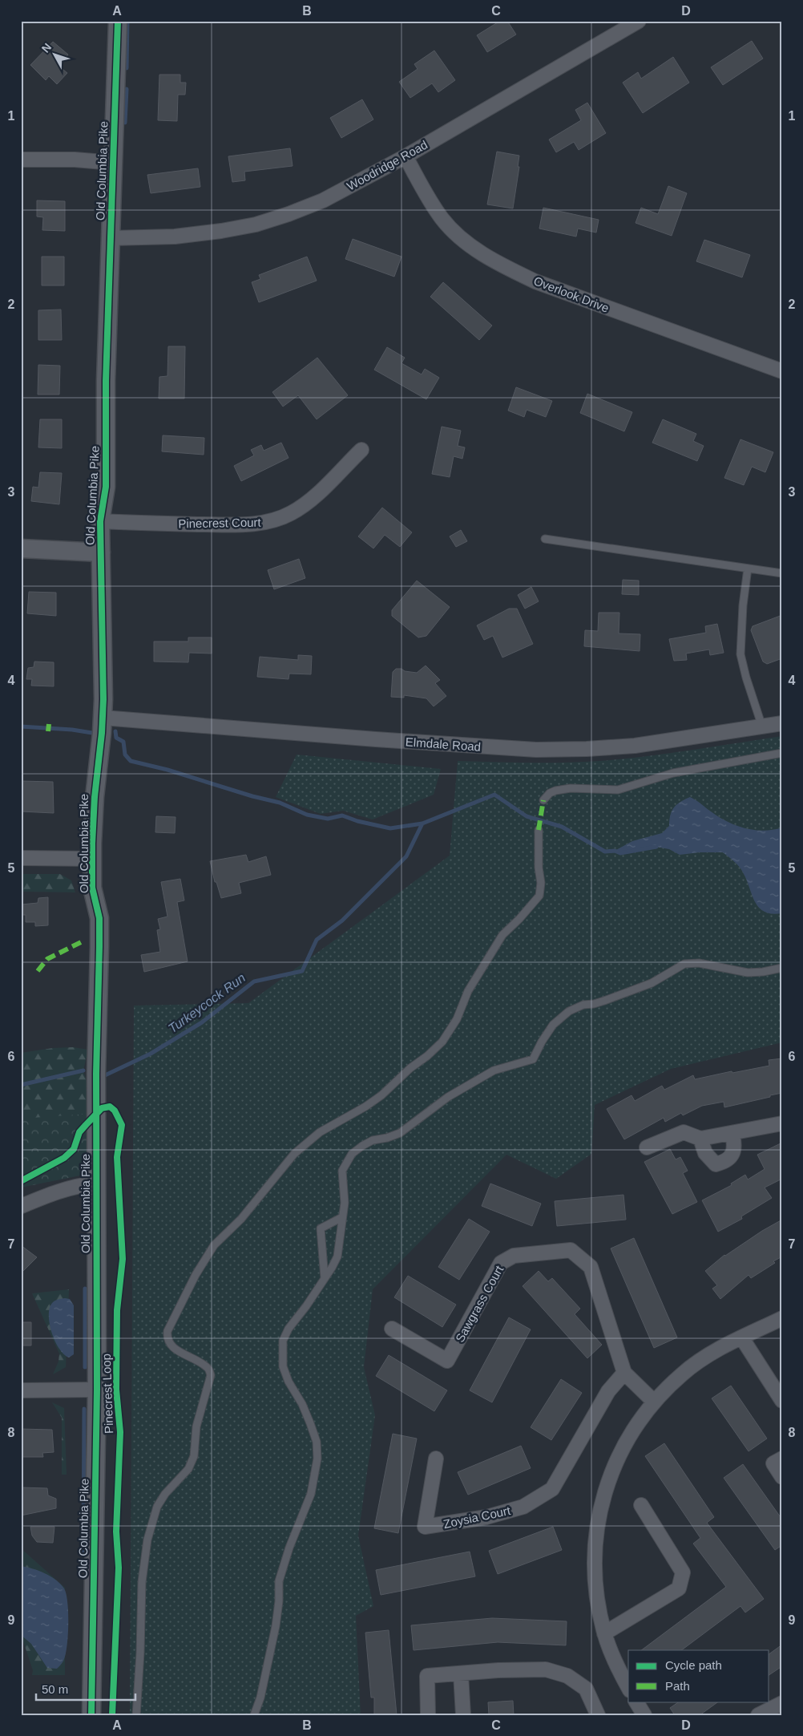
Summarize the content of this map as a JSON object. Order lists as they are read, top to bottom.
{
  "streets": {
    "street": [
      "Woodridge Road",
      "Old Columbia Pike",
      "Overlook Drive",
      "Pinecrest Court",
      "Elmdale Road",
      "Sawgrass Court",
      "Zoysia Court"
    ],
    "cycle path": ["Pinecrest Loop"]
  },
  "crossings": [
    ["Woodridge Road", "Old Columbia Pike"],
    ["Woodridge Road", "Overlook Drive"],
    ["Old Columbia Pike", "Pinecrest Court"],
    ["Old Columbia Pike", "Elmdale Road"],
    ["Sawgrass Court", "Zoysia Court"]
  ],
  "water": ["Turkeycock Run"],
  "legend": ["Cycle path", "Path"],
  "scale_bar": "50 m",
  "north": "top left",
  "grid": {
    "columns": [
      "A",
      "B",
      "C",
      "D"
    ],
    "rows": [
      "1",
      "2",
      "3",
      "4",
      "5",
      "6",
      "7",
      "8",
      "9"
    ]
  }
}
